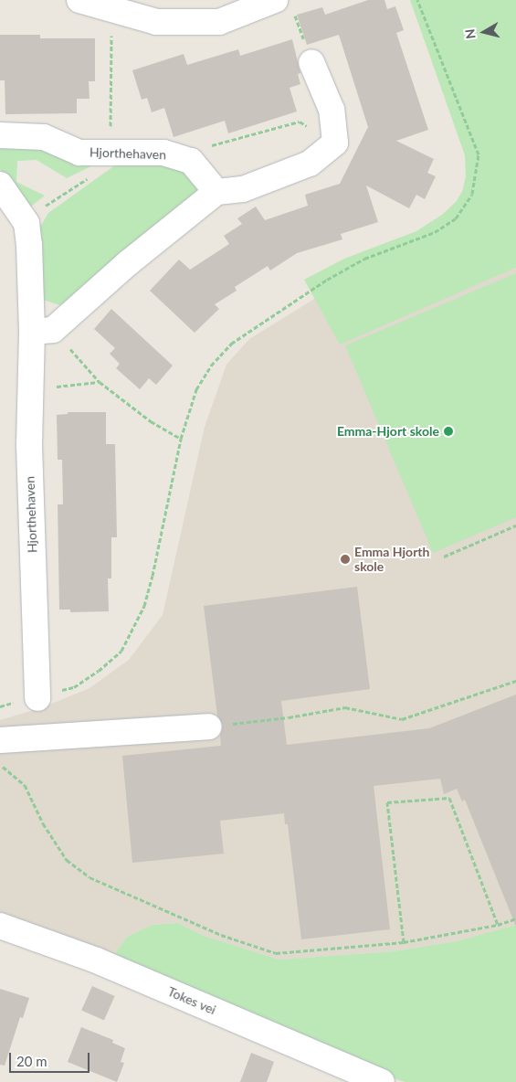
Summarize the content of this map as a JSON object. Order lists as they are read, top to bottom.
{
  "streets": {
    "street": ["Hjorthehaven", "Tokes vei"]
  },
  "places": ["Emma-Hjort skole", "Emma Hjorth skole"],
  "scale_bar": "20 m",
  "north": "left"
}
